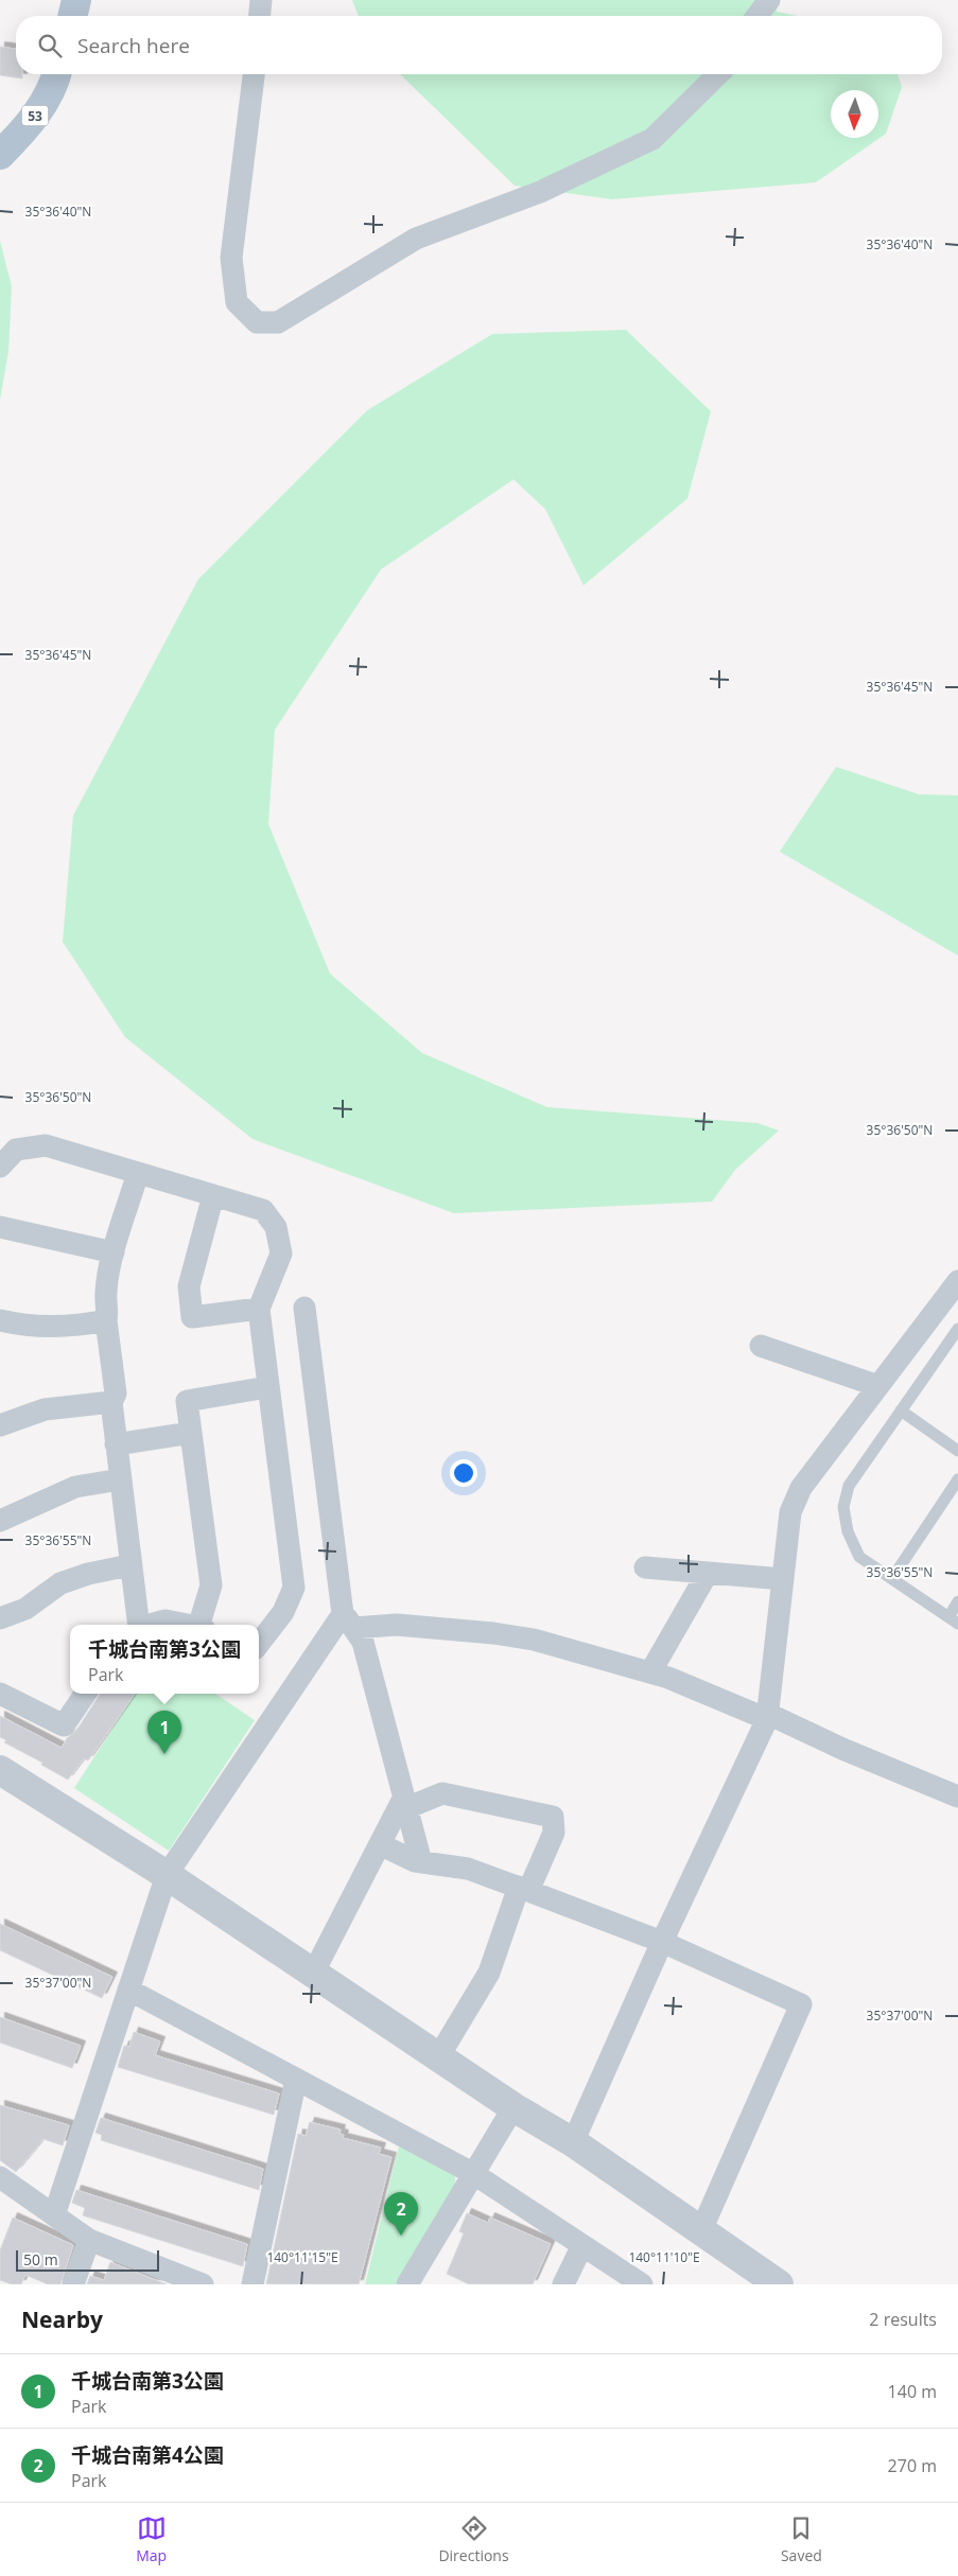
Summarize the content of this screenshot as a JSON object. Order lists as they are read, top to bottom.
{
  "streets": {
    "main road": ["53"]
  },
  "scale_bar": "50 m",
  "north": "bottom",
  "page": {
    "search": "Search here",
    "popup": ["千城台南第3公園", "Park"],
    "pins": ["1", "2"],
    "scale": "50 m",
    "heading": ["Nearby", "2 results"],
    "list": [
      {
        "mark": "1",
        "name": "千城台南第3公園",
        "note": "Park",
        "value": "140 m"
      },
      {
        "mark": "2",
        "name": "千城台南第4公園",
        "note": "Park",
        "value": "270 m"
      }
    ],
    "nav": ["Map", "Directions", "Saved"]
  },
  "coordinates": [
    "35°36'40\"N",
    "35°36'45\"N",
    "35°36'50\"N",
    "35°36'55\"N",
    "35°37'00\"N",
    "140°11'15\"E",
    "140°11'10\"E"
  ]
}
